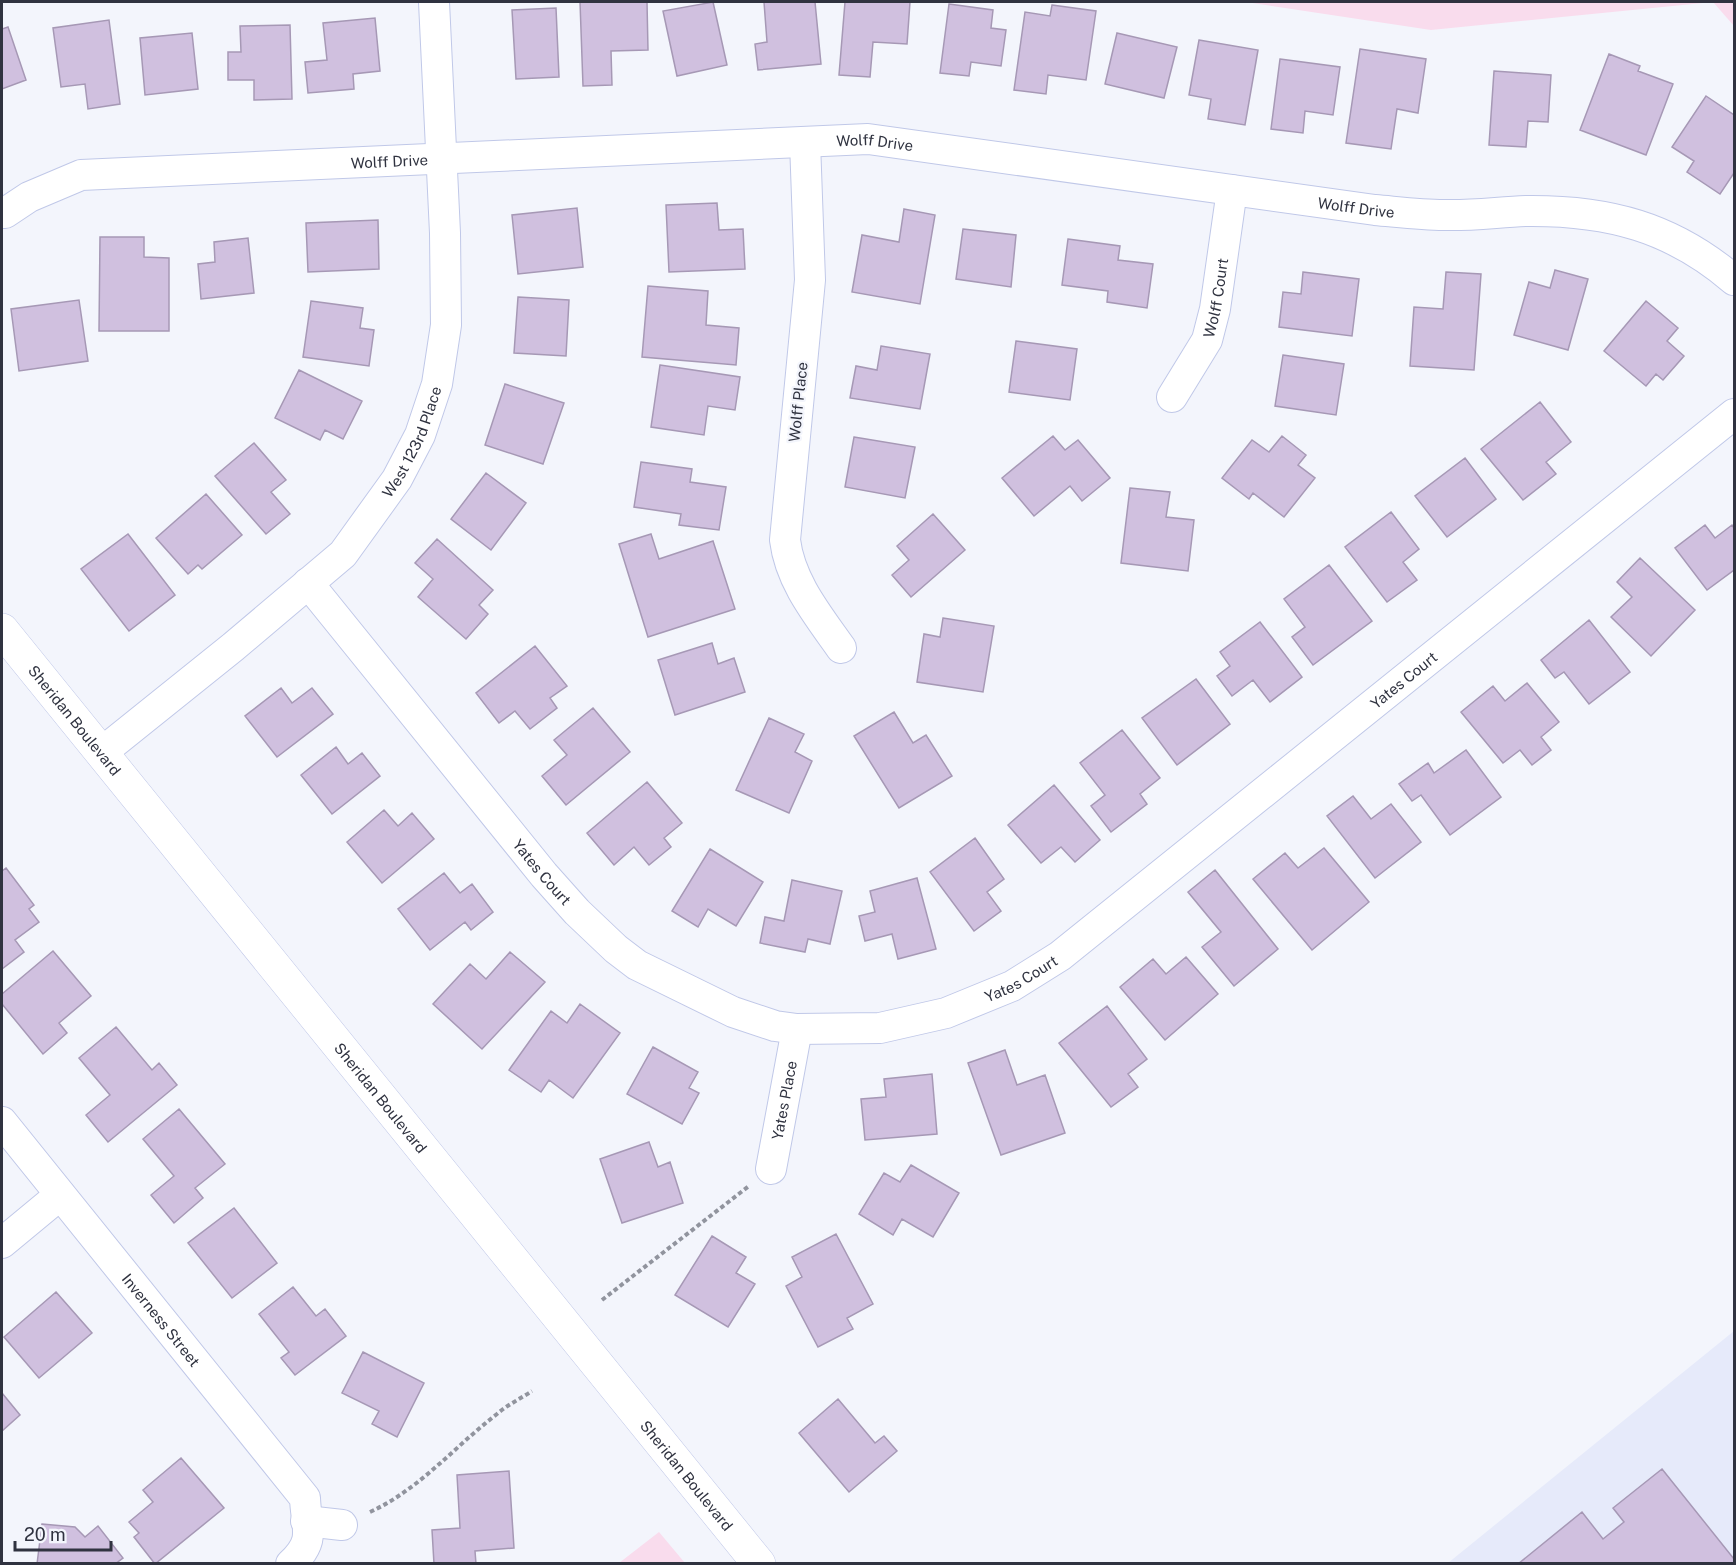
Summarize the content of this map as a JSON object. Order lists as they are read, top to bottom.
{
  "streets": {
    "main road": ["Sheridan Boulevard"],
    "street": [
      "Wolff Drive",
      "Wolff Court",
      "Wolff Place",
      "West 123rd Place",
      "Yates Court",
      "Yates Place",
      "Inverness Street"
    ]
  },
  "crossings": [
    ["Wolff Drive", "Wolff Court"],
    ["Wolff Drive", "Wolff Place"],
    ["Wolff Drive", "West 123rd Place"],
    ["West 123rd Place", "Yates Court"],
    ["West 123rd Place", "Sheridan Boulevard"],
    ["Yates Court", "Yates Place"]
  ],
  "scale_bar": "20 m"
}
